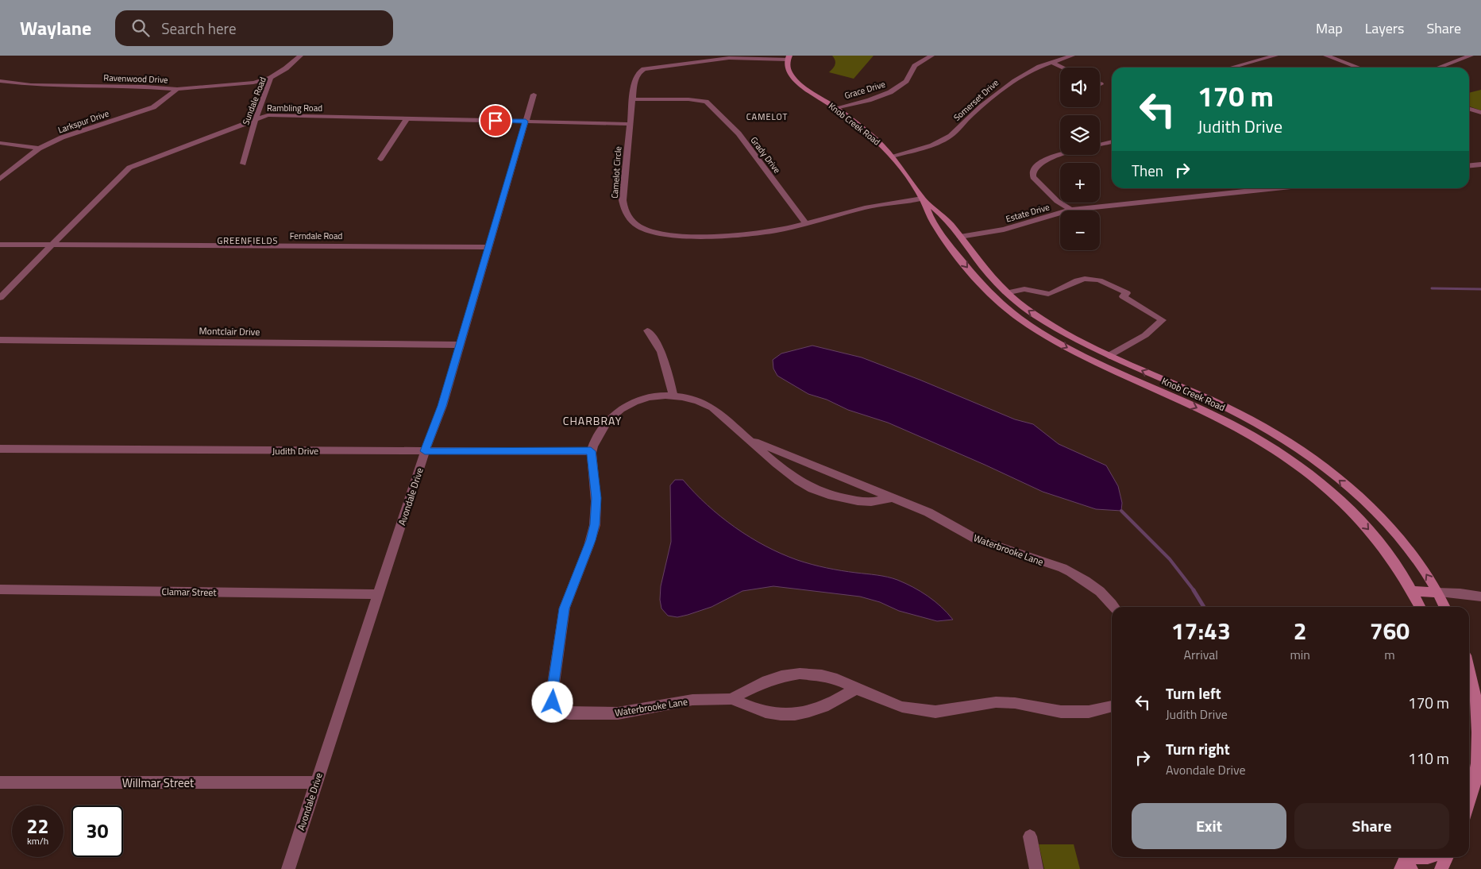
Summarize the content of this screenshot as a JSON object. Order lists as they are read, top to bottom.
{
  "streets": {
    "main road": ["Knob Creek Road"],
    "street": [
      "Ravenwood Drive",
      "Grace Drive",
      "Somerset Drive",
      "Sundale Road",
      "Rambling Road",
      "Larkspur Drive",
      "Grady Drive",
      "Camelot Circle",
      "Estate Drive",
      "Ferndale Road",
      "Montclair Drive",
      "Judith Drive",
      "Avondale Drive",
      "Waterbrooke Lane",
      "Clamar Street",
      "Willmar Street"
    ]
  },
  "crossings": [
    ["Ravenwood Drive", "Sundale Road"],
    ["Ravenwood Drive", "Larkspur Drive"],
    ["Grace Drive", "Knob Creek Road"],
    ["Somerset Drive", "Knob Creek Road"],
    ["Sundale Road", "Rambling Road"],
    ["Rambling Road", "Camelot Circle"],
    ["Rambling Road", "Ferndale Road"],
    ["Rambling Road", "Avondale Drive"],
    ["Knob Creek Road", "Camelot Circle"],
    ["Knob Creek Road", "Estate Drive"],
    ["Grady Drive", "Camelot Circle"],
    ["Ferndale Road", "Avondale Drive"],
    ["Montclair Drive", "Avondale Drive"],
    ["Judith Drive", "Avondale Drive"],
    ["Judith Drive", "Waterbrooke Lane"],
    ["Avondale Drive", "Clamar Street"],
    ["Avondale Drive", "Willmar Street"]
  ],
  "districts": ["CAMELOT", "GREENFIELDS", "CHARBRAY"],
  "page": {
    "header": "Waylane",
    "search": "Search here",
    "nav": ["Map", "Layers", "Share"],
    "map_buttons": ["+", "−"],
    "turn": ["170 m", "Judith Drive"],
    "then": "Then",
    "eta": [
      "17:43",
      "Arrival",
      "2",
      "min",
      "760",
      "m"
    ],
    "list": [
      {
        "name": "Turn left",
        "note": "Judith Drive",
        "value": "170 m"
      },
      {
        "name": "Turn right",
        "note": "Avondale Drive",
        "value": "110 m"
      }
    ],
    "buttons": ["Exit", "Share"],
    "speed": "22 km/h",
    "limit": "30"
  }
}
